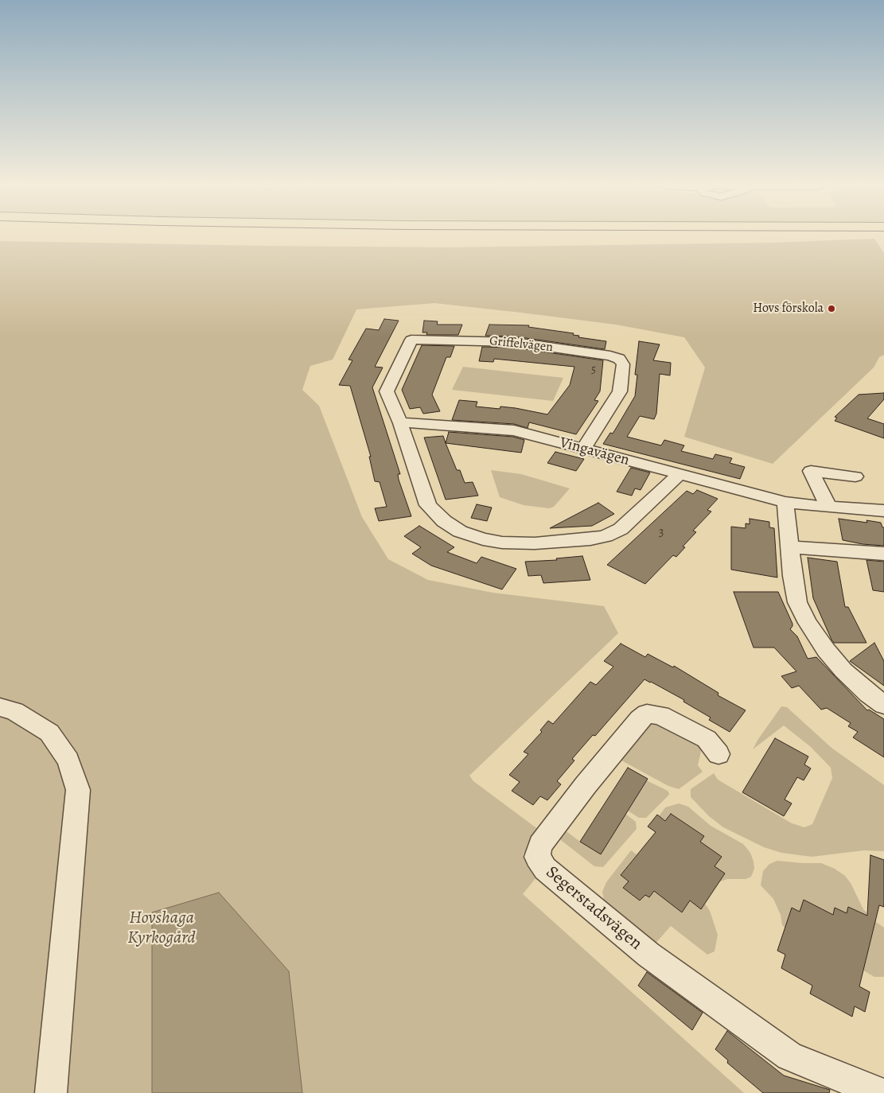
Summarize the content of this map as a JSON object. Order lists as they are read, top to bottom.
{
  "streets": {
    "street": ["Griffelvägen", "Vingavägen", "Segerstadsvägen"]
  },
  "crossings": [
    ["Griffelvägen", "Vingavägen"]
  ],
  "parks": ["Hovshaga Kyrkogård"],
  "places": ["Hovs förskola"],
  "house_numbers": ["5", "3"]
}
